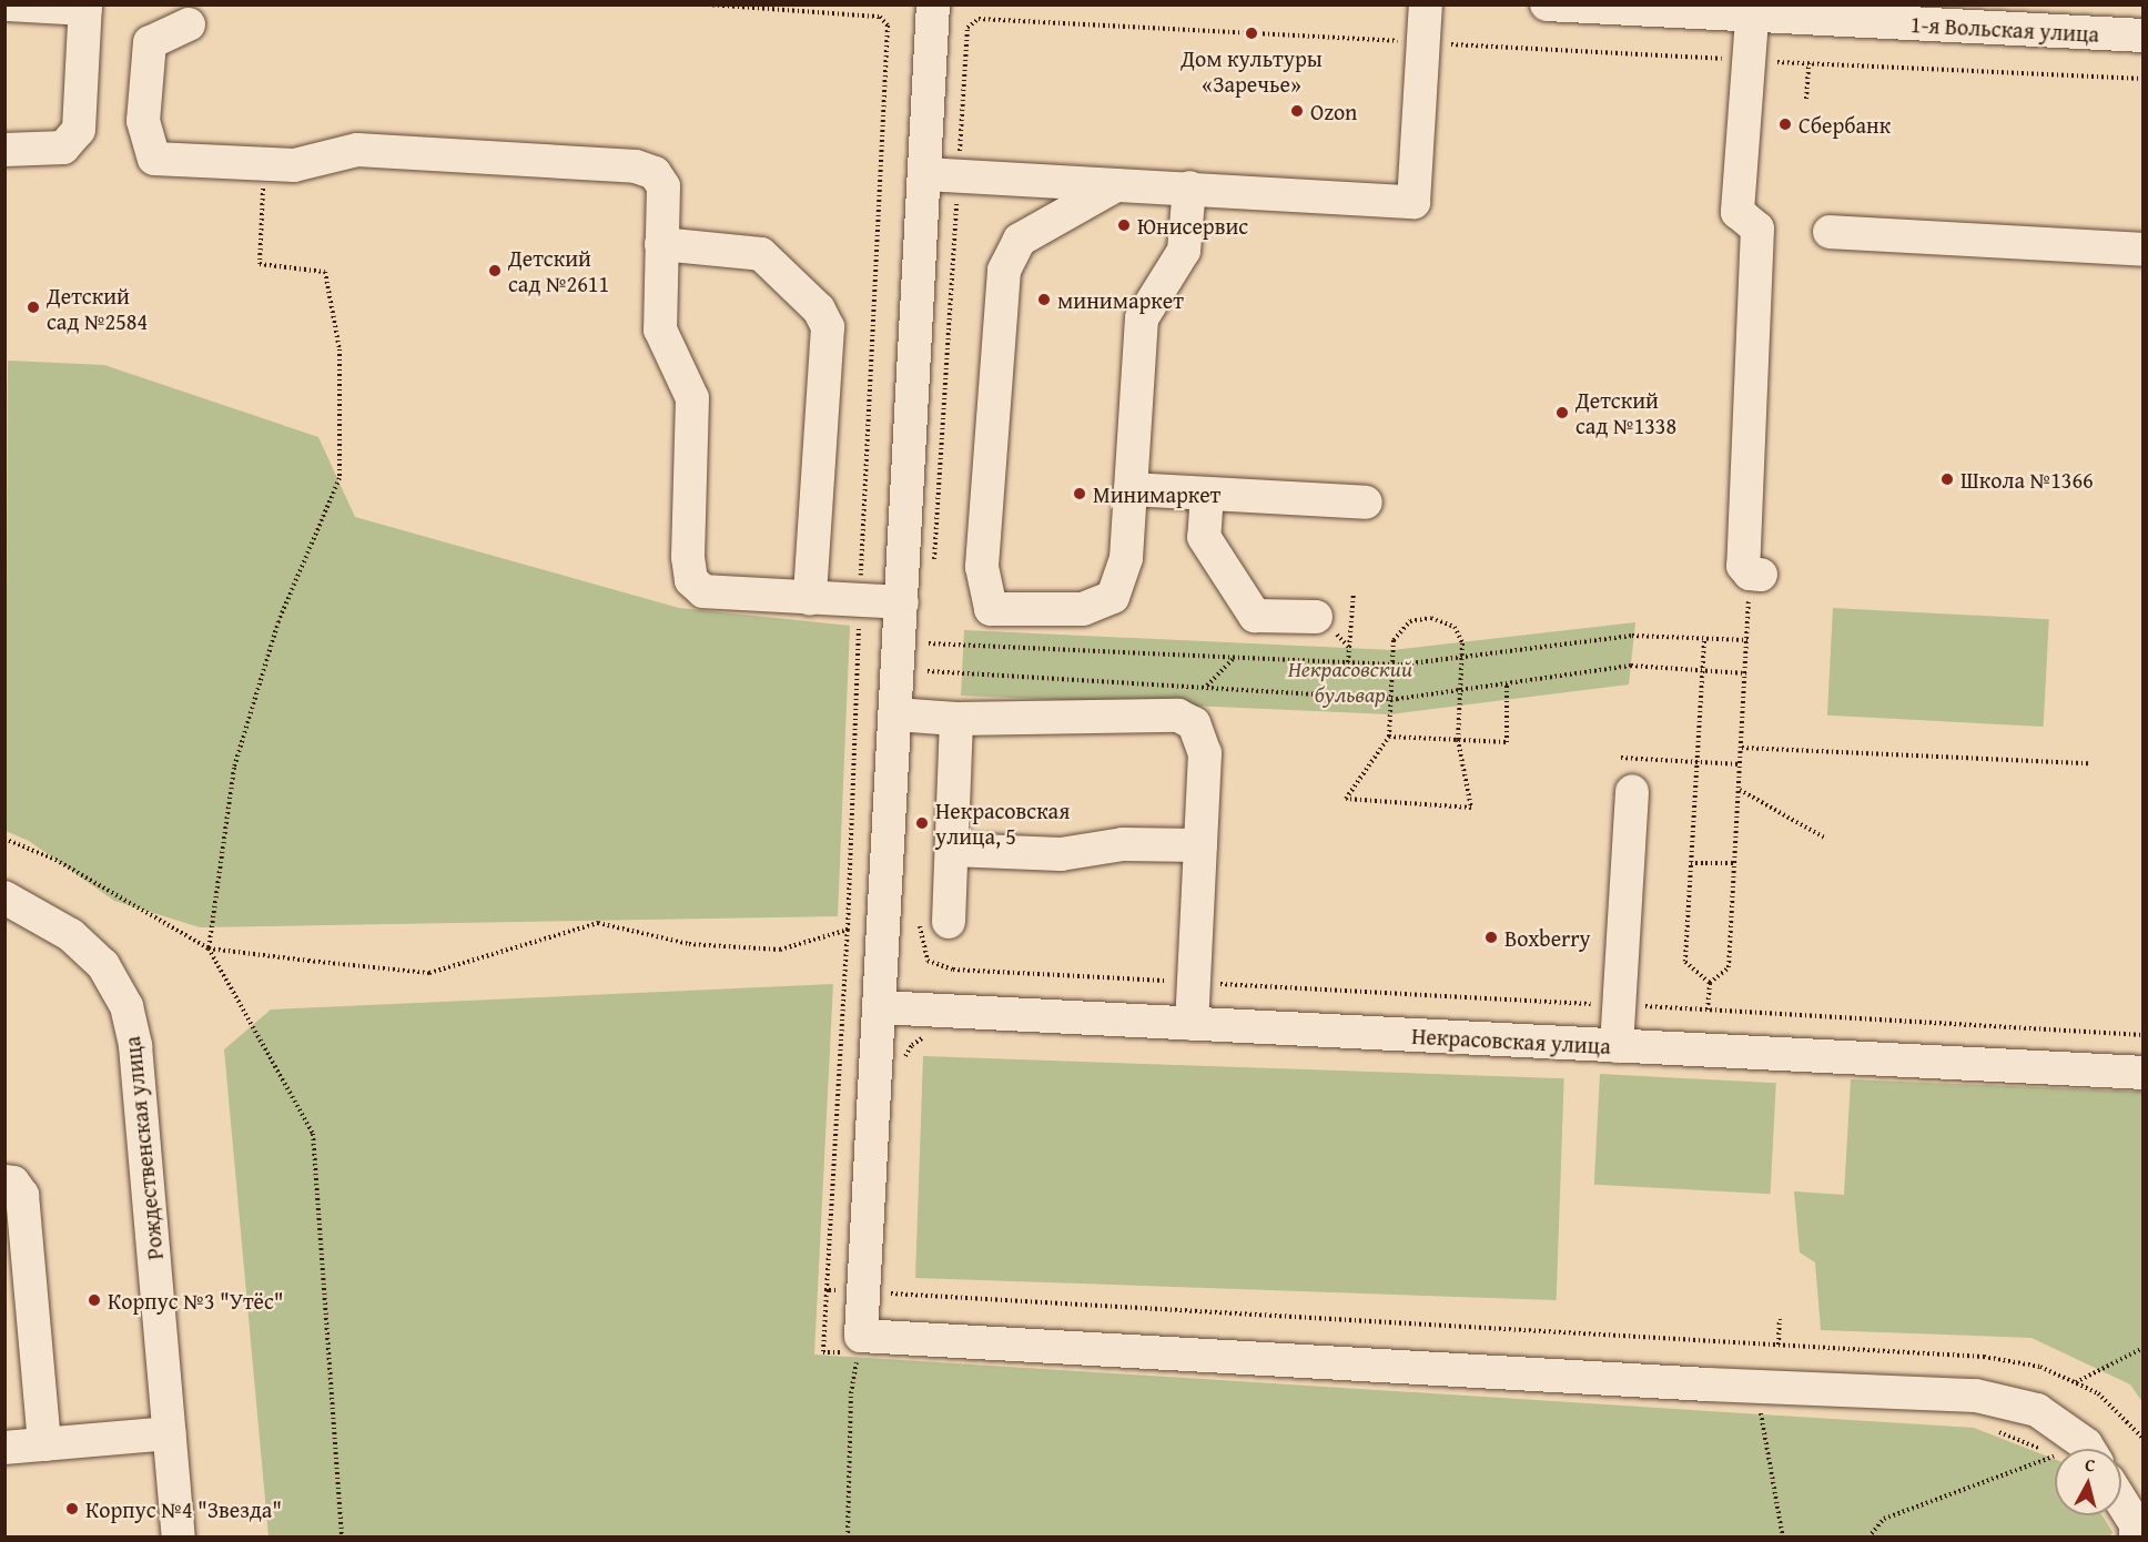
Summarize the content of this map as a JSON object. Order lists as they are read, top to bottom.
{
  "streets": {
    "street": ["1-я Вольская улица", "Некрасовская улица", "Рождественская улица"]
  },
  "parks": ["Некрасовский бульвар"],
  "places": [
    "Дом культуры «Заречье»",
    "Ozon",
    "Сбербанк",
    "Юнисервис",
    "Детский сад №2611",
    "минимаркет",
    "Детский сад №2584",
    "Детский сад №1338",
    "Школа №1366",
    "Минимаркет",
    "Некрасовская улица, 5",
    "Boxberry",
    "Корпус №3 \"Утёс\"",
    "Корпус №4 \"Звезда\""
  ],
  "north": "top"
}
